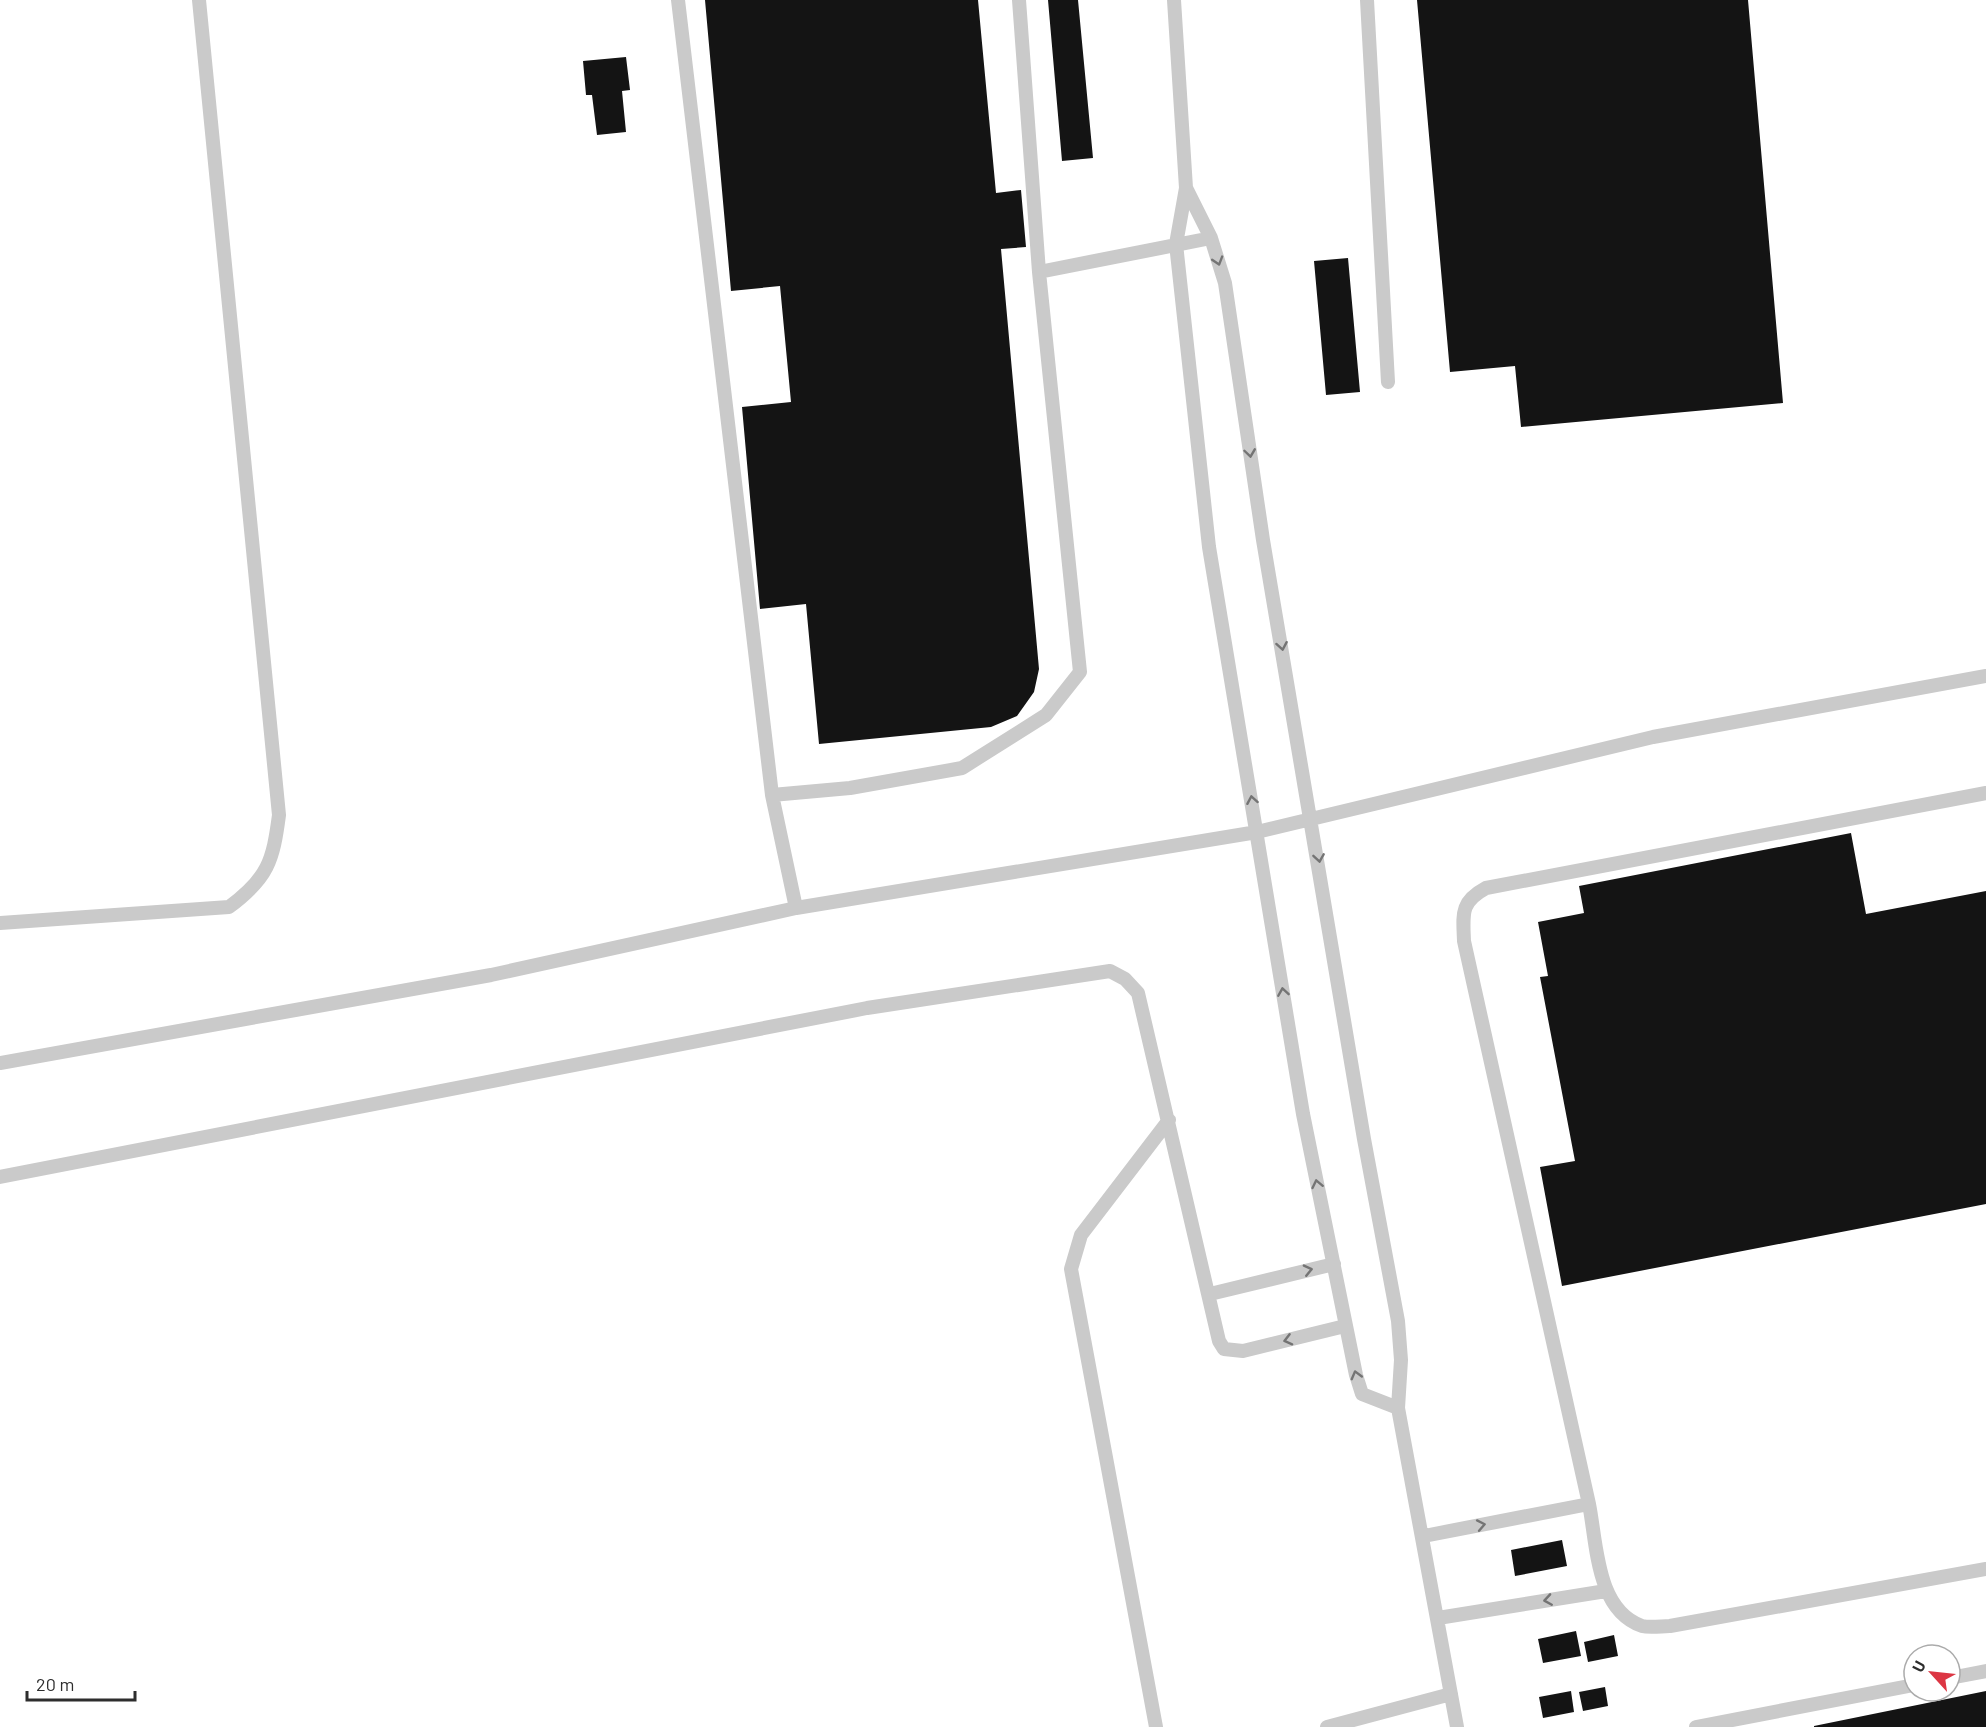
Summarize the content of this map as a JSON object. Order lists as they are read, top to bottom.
{
  "scale_bar": "20 m",
  "north": "top left"
}
